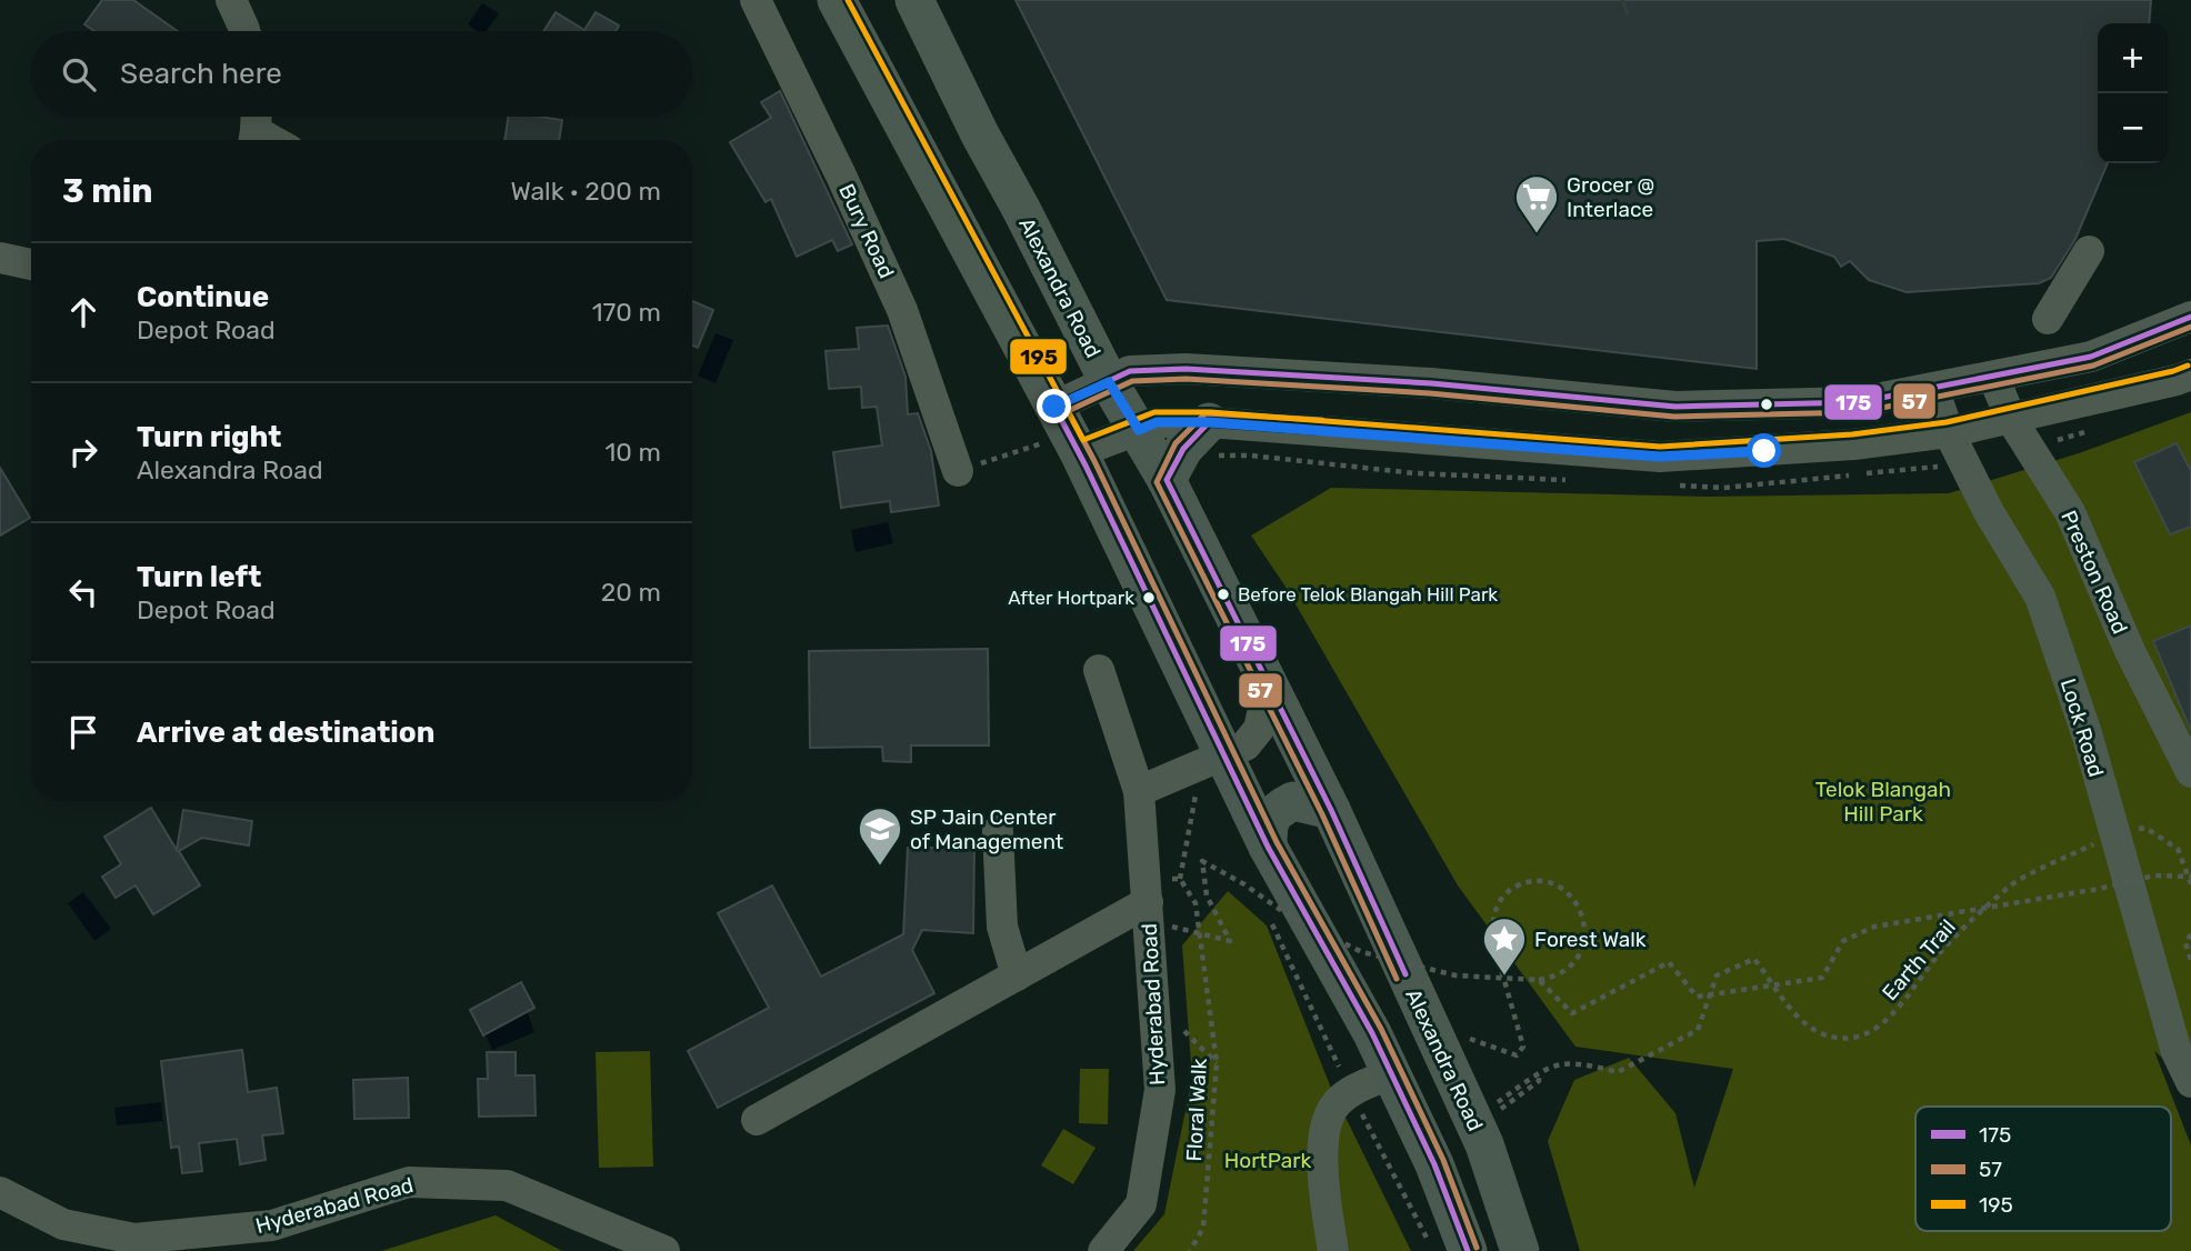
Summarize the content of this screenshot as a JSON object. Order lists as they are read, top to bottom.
{
  "streets": {
    "main road": ["Alexandra Road"],
    "street": [
      "Bury Road",
      "Preston Road",
      "Lock Road",
      "Hyderabad Road"
    ],
    "path": ["Earth Trail", "Floral Walk"]
  },
  "crossings": [
    ["Lock Road", "Earth Trail"]
  ],
  "parks": ["Telok Blangah Hill Park", "HortPark"],
  "places": {
    "supermarket": ["Grocer @ Interlace"],
    "other": ["Before Telok Blangah Hill Park", "After Hortpark"],
    "school or university": ["SP Jain Center of Management"],
    "place": ["Forest Walk"]
  },
  "lines": ["transit line 195", "transit line 175", "transit line 57"],
  "legend": ["175", "57", "195"],
  "page": {
    "map_buttons": ["+", "−"],
    "search": "Search here",
    "heading": ["3 min", "Walk · 200 m"],
    "list": [
      ["Continue", "Depot Road", "170 m"],
      ["Turn right", "Alexandra Road", "10 m"],
      ["Turn left", "Depot Road", "20 m"],
      "Arrive at destination"
    ]
  }
}
